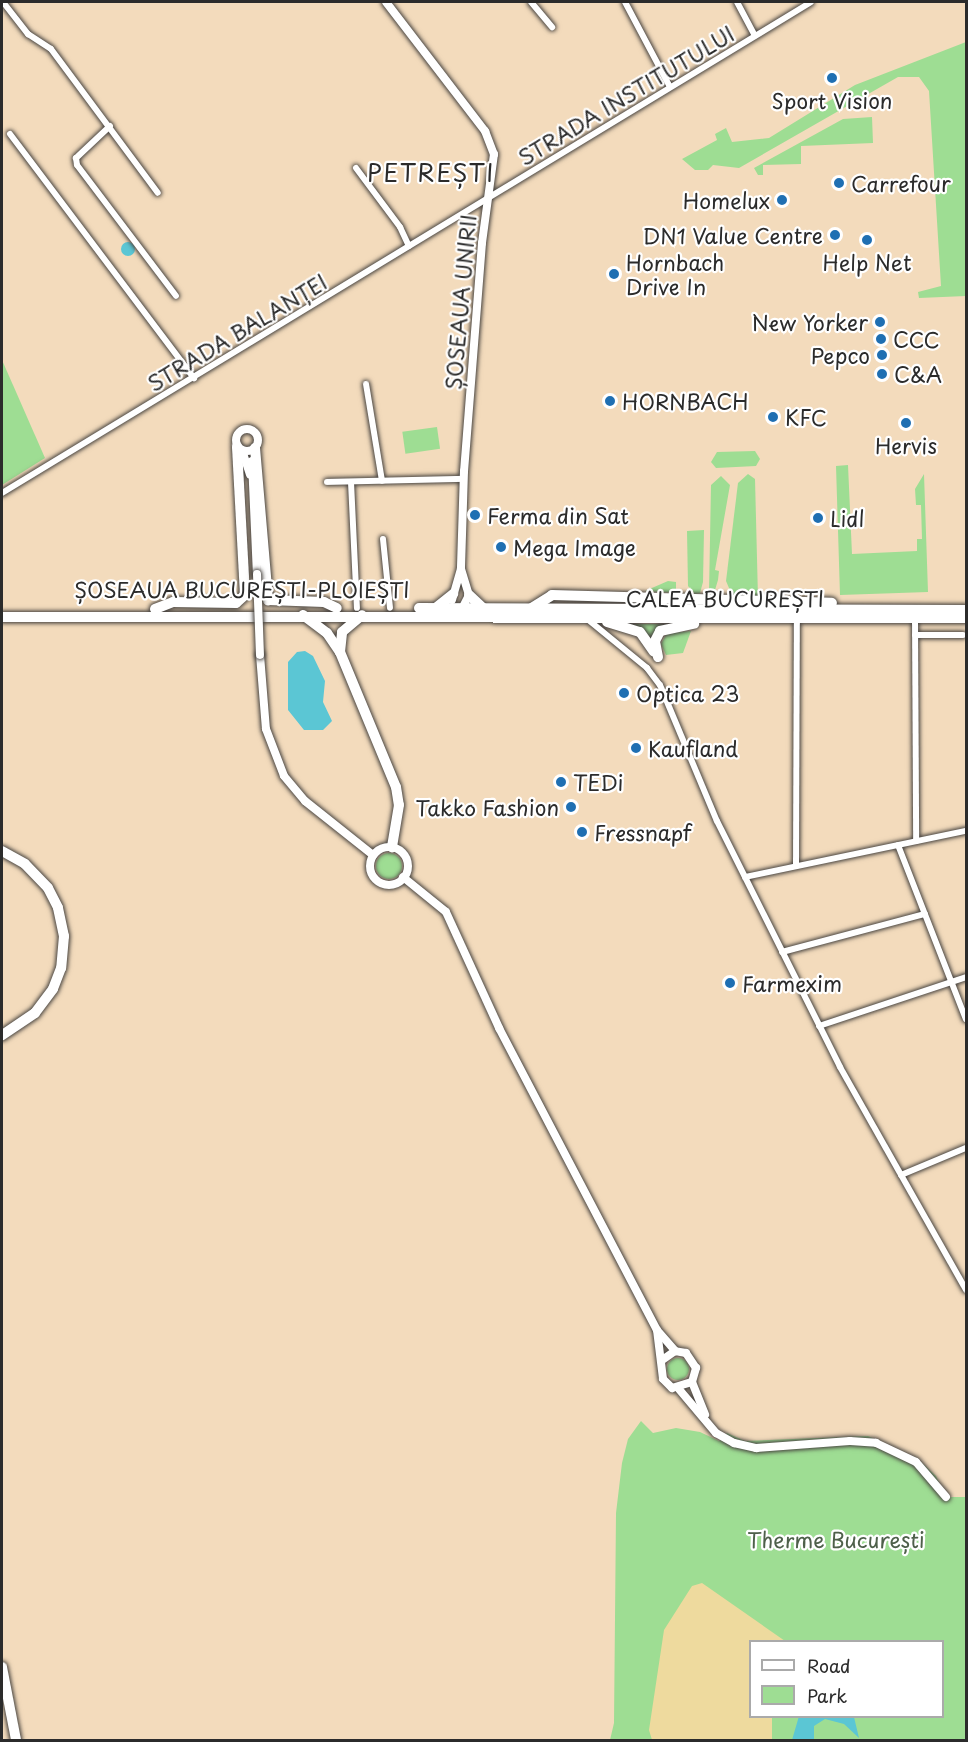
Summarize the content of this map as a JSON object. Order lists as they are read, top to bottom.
{
  "streets": {
    "highway": ["ȘOSEAUA BUCUREȘTI-PLOIEȘTI", "CALEA BUCUREȘTI"],
    "street": ["STRADA INSTITUTULUI", "ȘOSEAUA UNIRII", "STRADA BALANȚEI"]
  },
  "crossings": [
    ["STRADA INSTITUTULUI", "ȘOSEAUA UNIRII"],
    ["STRADA INSTITUTULUI", "STRADA BALANȚEI"],
    ["ȘOSEAUA UNIRII", "STRADA BALANȚEI"],
    ["ȘOSEAUA BUCUREȘTI-PLOIEȘTI", "CALEA BUCUREȘTI"]
  ],
  "districts": ["PETREȘTI"],
  "parks": ["Therme București"],
  "places": [
    "Sport Vision",
    "Carrefour",
    "Homelux",
    "DN1 Value Centre",
    "Help Net",
    "Hornbach Drive In",
    "New Yorker",
    "CCC",
    "Pepco",
    "C&A",
    "HORNBACH",
    "KFC",
    "Hervis",
    "Ferma din Sat",
    "Lidl",
    "Mega Image",
    "Optica 23",
    "Kaufland",
    "TEDi",
    "Takko Fashion",
    "Fressnapf",
    "Farmexim"
  ],
  "legend": ["Road", "Park"]
}
